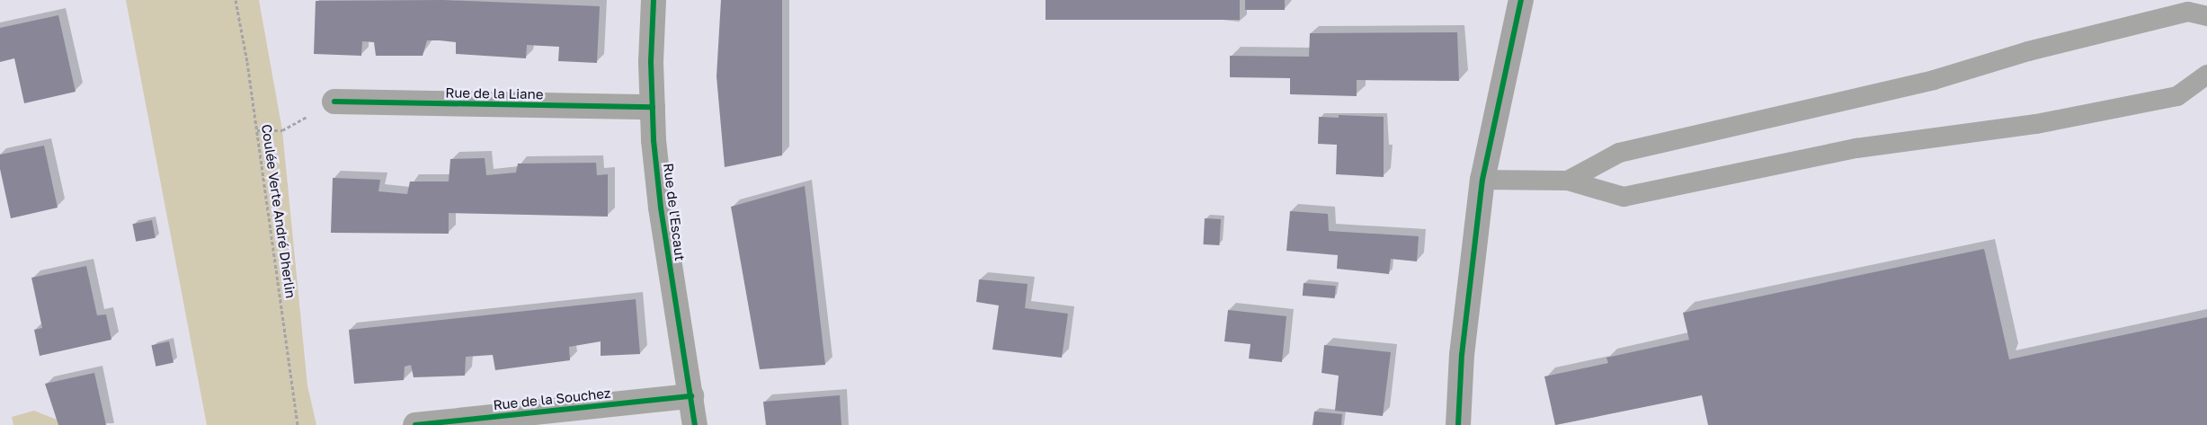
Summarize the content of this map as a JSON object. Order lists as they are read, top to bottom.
{
  "streets": {
    "street": ["Rue de la Liane", "Rue de l'Escaut", "Rue de la Souchez"],
    "path": ["Coulée Verte André Dherlin"]
  },
  "crossings": [
    ["Rue de la Liane", "Rue de l'Escaut"],
    ["Rue de l'Escaut", "Rue de la Souchez"]
  ]
}
